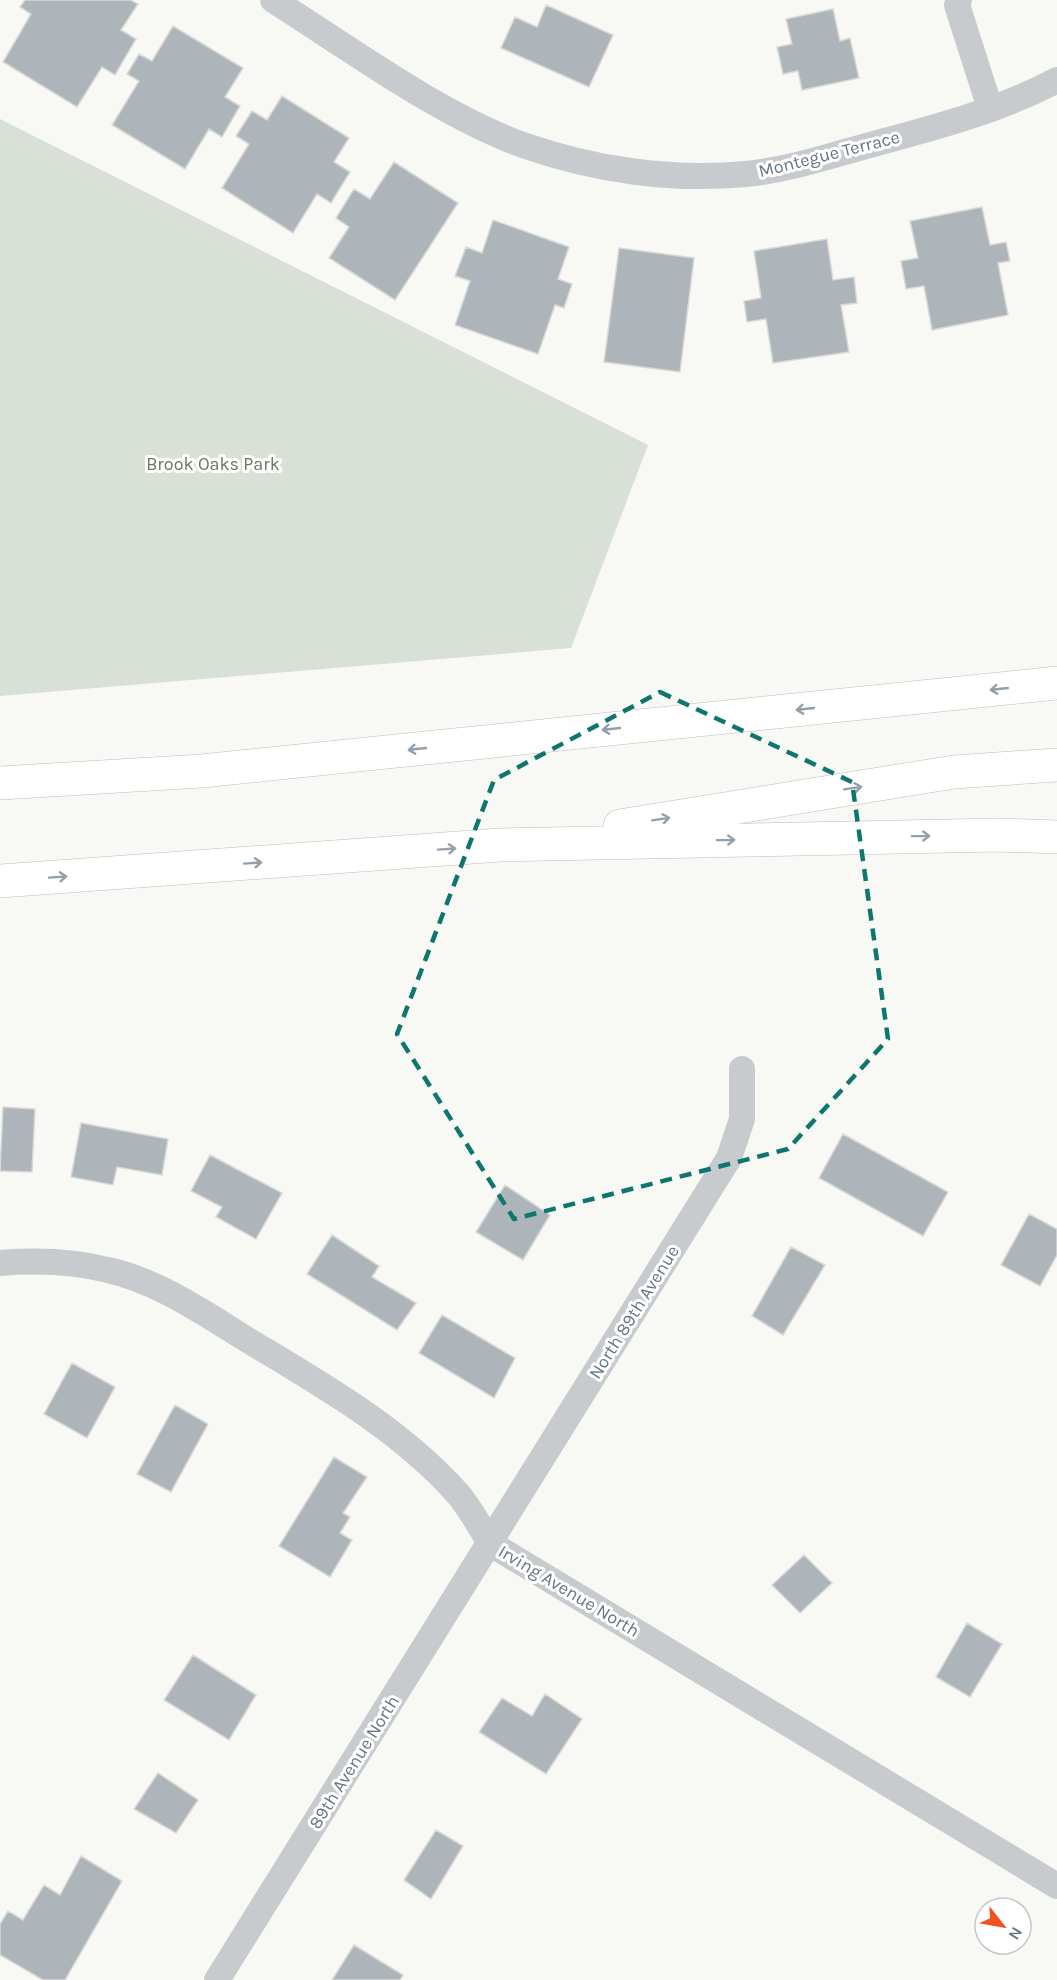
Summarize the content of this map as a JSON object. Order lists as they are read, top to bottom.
{
  "streets": {
    "street": [
      "Montegue Terrace",
      "North 89th Avenue",
      "Irving Avenue North",
      "89th Avenue North"
    ]
  },
  "crossings": [
    ["North 89th Avenue", "Irving Avenue North"],
    ["North 89th Avenue", "89th Avenue North"],
    ["Irving Avenue North", "89th Avenue North"]
  ],
  "parks": ["Brook Oaks Park"],
  "north": "bottom right"
}
